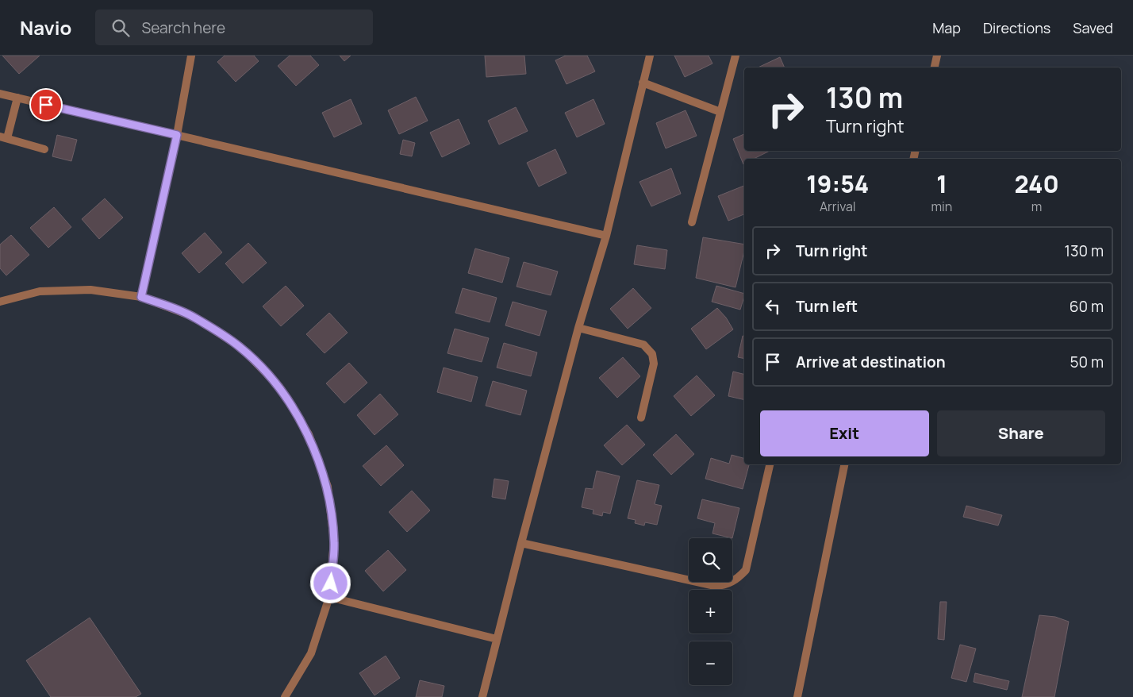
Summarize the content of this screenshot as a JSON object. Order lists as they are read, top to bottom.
{
  "page": {
    "header": "Navio",
    "search": "Search here",
    "nav": ["Map", "Directions", "Saved"],
    "turn": ["130 m", "Turn right"],
    "eta": [
      "19:54",
      "Arrival",
      "1",
      "min",
      "240",
      "m"
    ],
    "list": [
      {
        "name": "Turn right",
        "value": "130 m"
      },
      {
        "name": "Turn left",
        "value": "60 m"
      },
      {
        "name": "Arrive at destination",
        "value": "50 m"
      }
    ],
    "buttons": ["Exit", "Share"],
    "map_buttons": ["+", "−"]
  }
}
